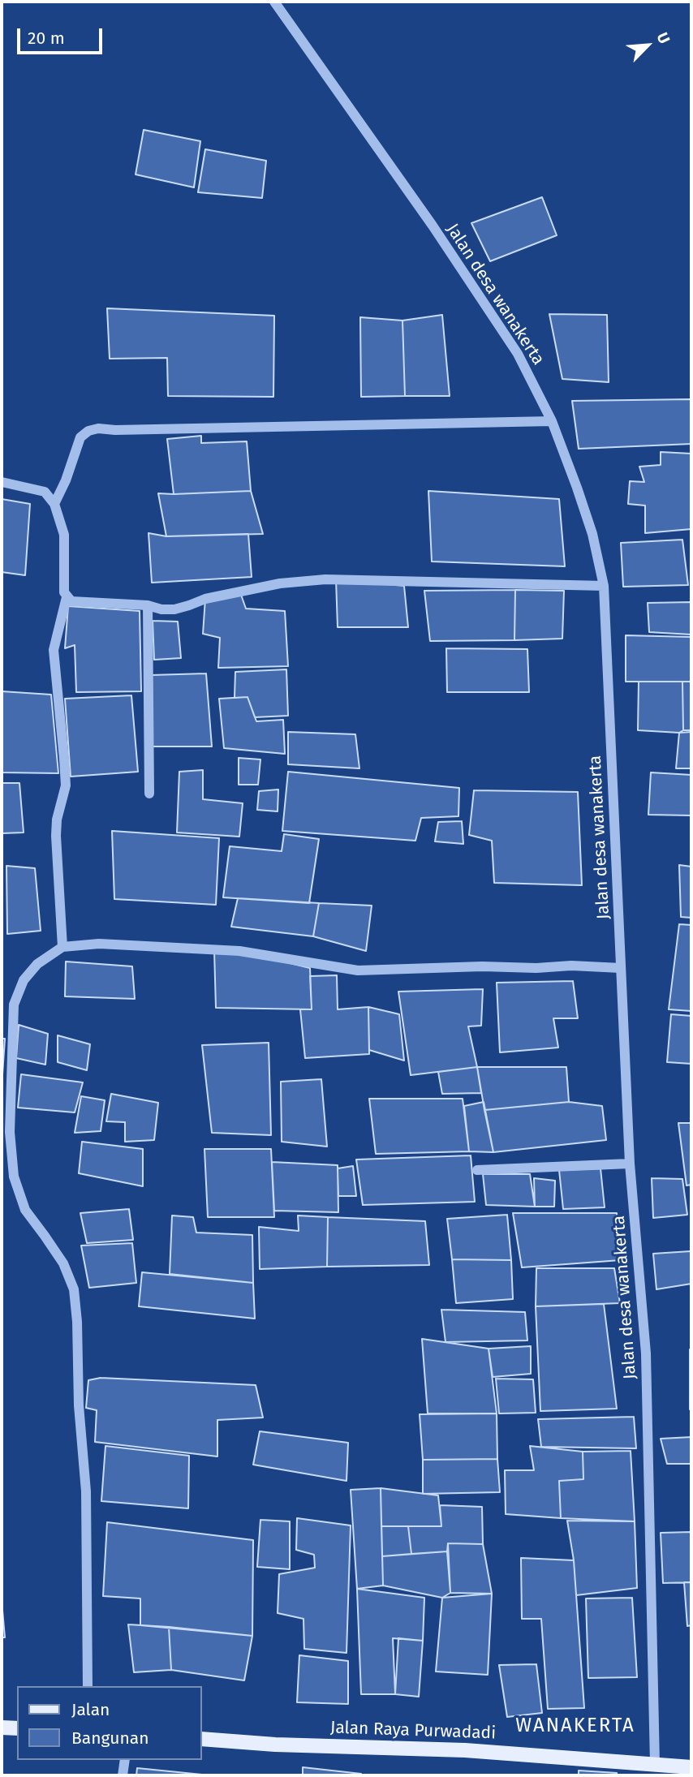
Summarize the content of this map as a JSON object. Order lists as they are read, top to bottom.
{
  "streets": {
    "main road": ["Jalan Raya Purwadadi"],
    "street": ["Jalan desa wanakerta"]
  },
  "crossings": [
    ["Jalan desa wanakerta", "Jalan Raya Purwadadi"]
  ],
  "districts": ["WANAKERTA"],
  "legend": ["Jalan", "Bangunan"],
  "scale_bar": "20 m",
  "north": "top right"
}
